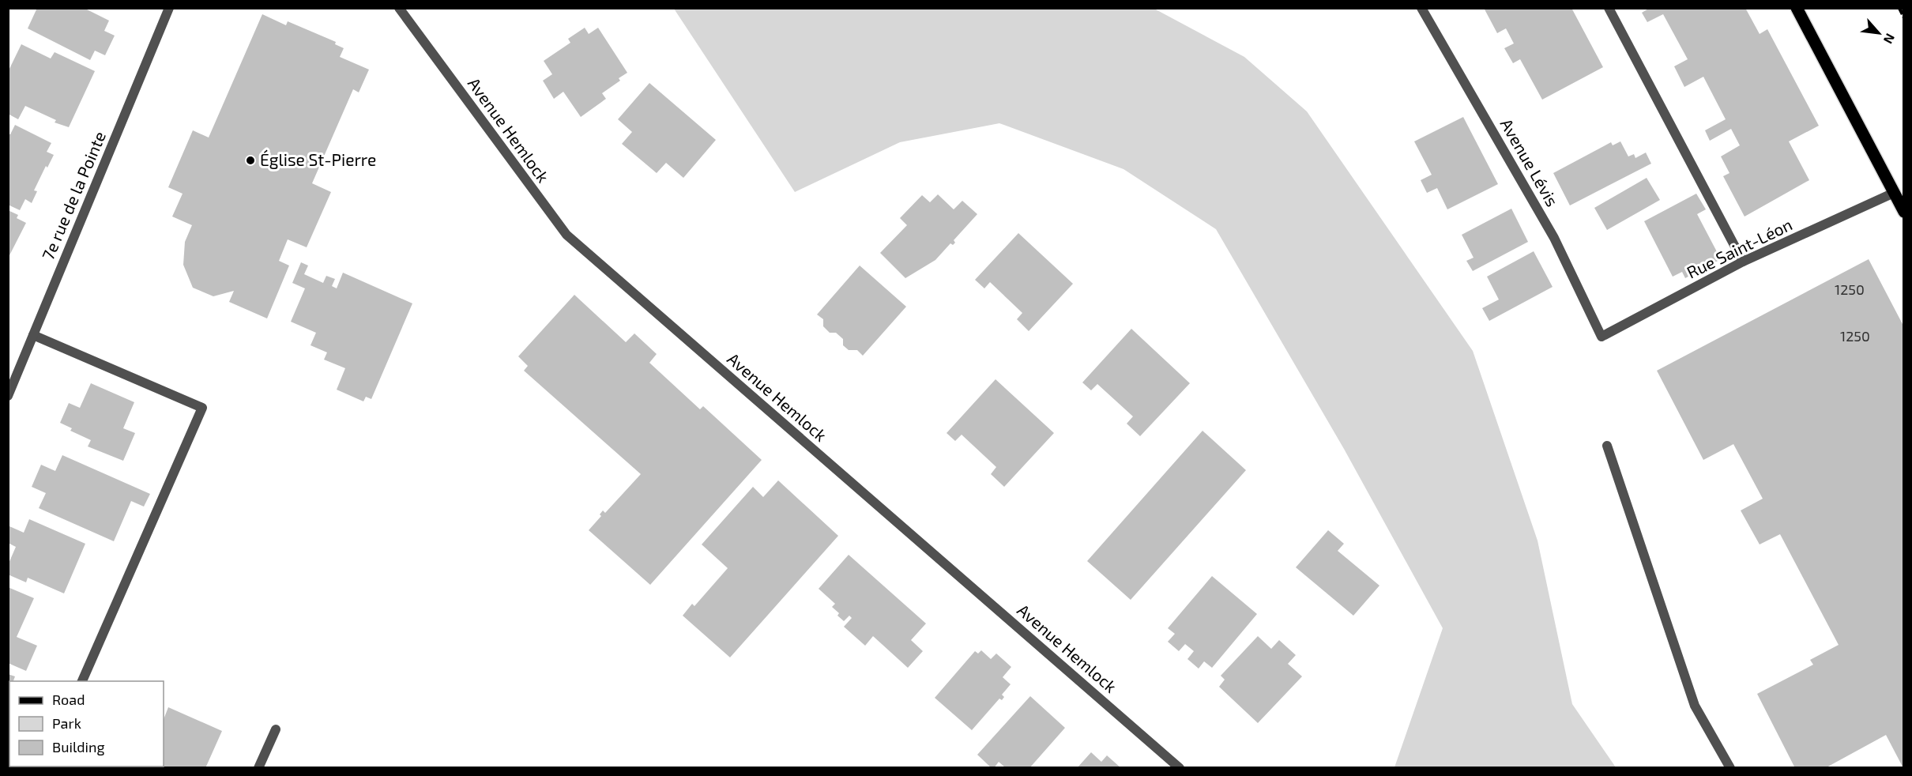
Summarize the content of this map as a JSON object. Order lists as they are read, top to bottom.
{
  "streets": {
    "street": [
      "Avenue Hemlock",
      "Avenue Lévis",
      "7e rue de la Pointe",
      "Rue Saint-Léon"
    ]
  },
  "crossings": [
    ["Avenue Lévis", "Rue Saint-Léon"]
  ],
  "places": ["Église St-Pierre"],
  "house_numbers": ["1250", "1250"],
  "legend": ["Road", "Park", "Building"],
  "north": "bottom right"
}
